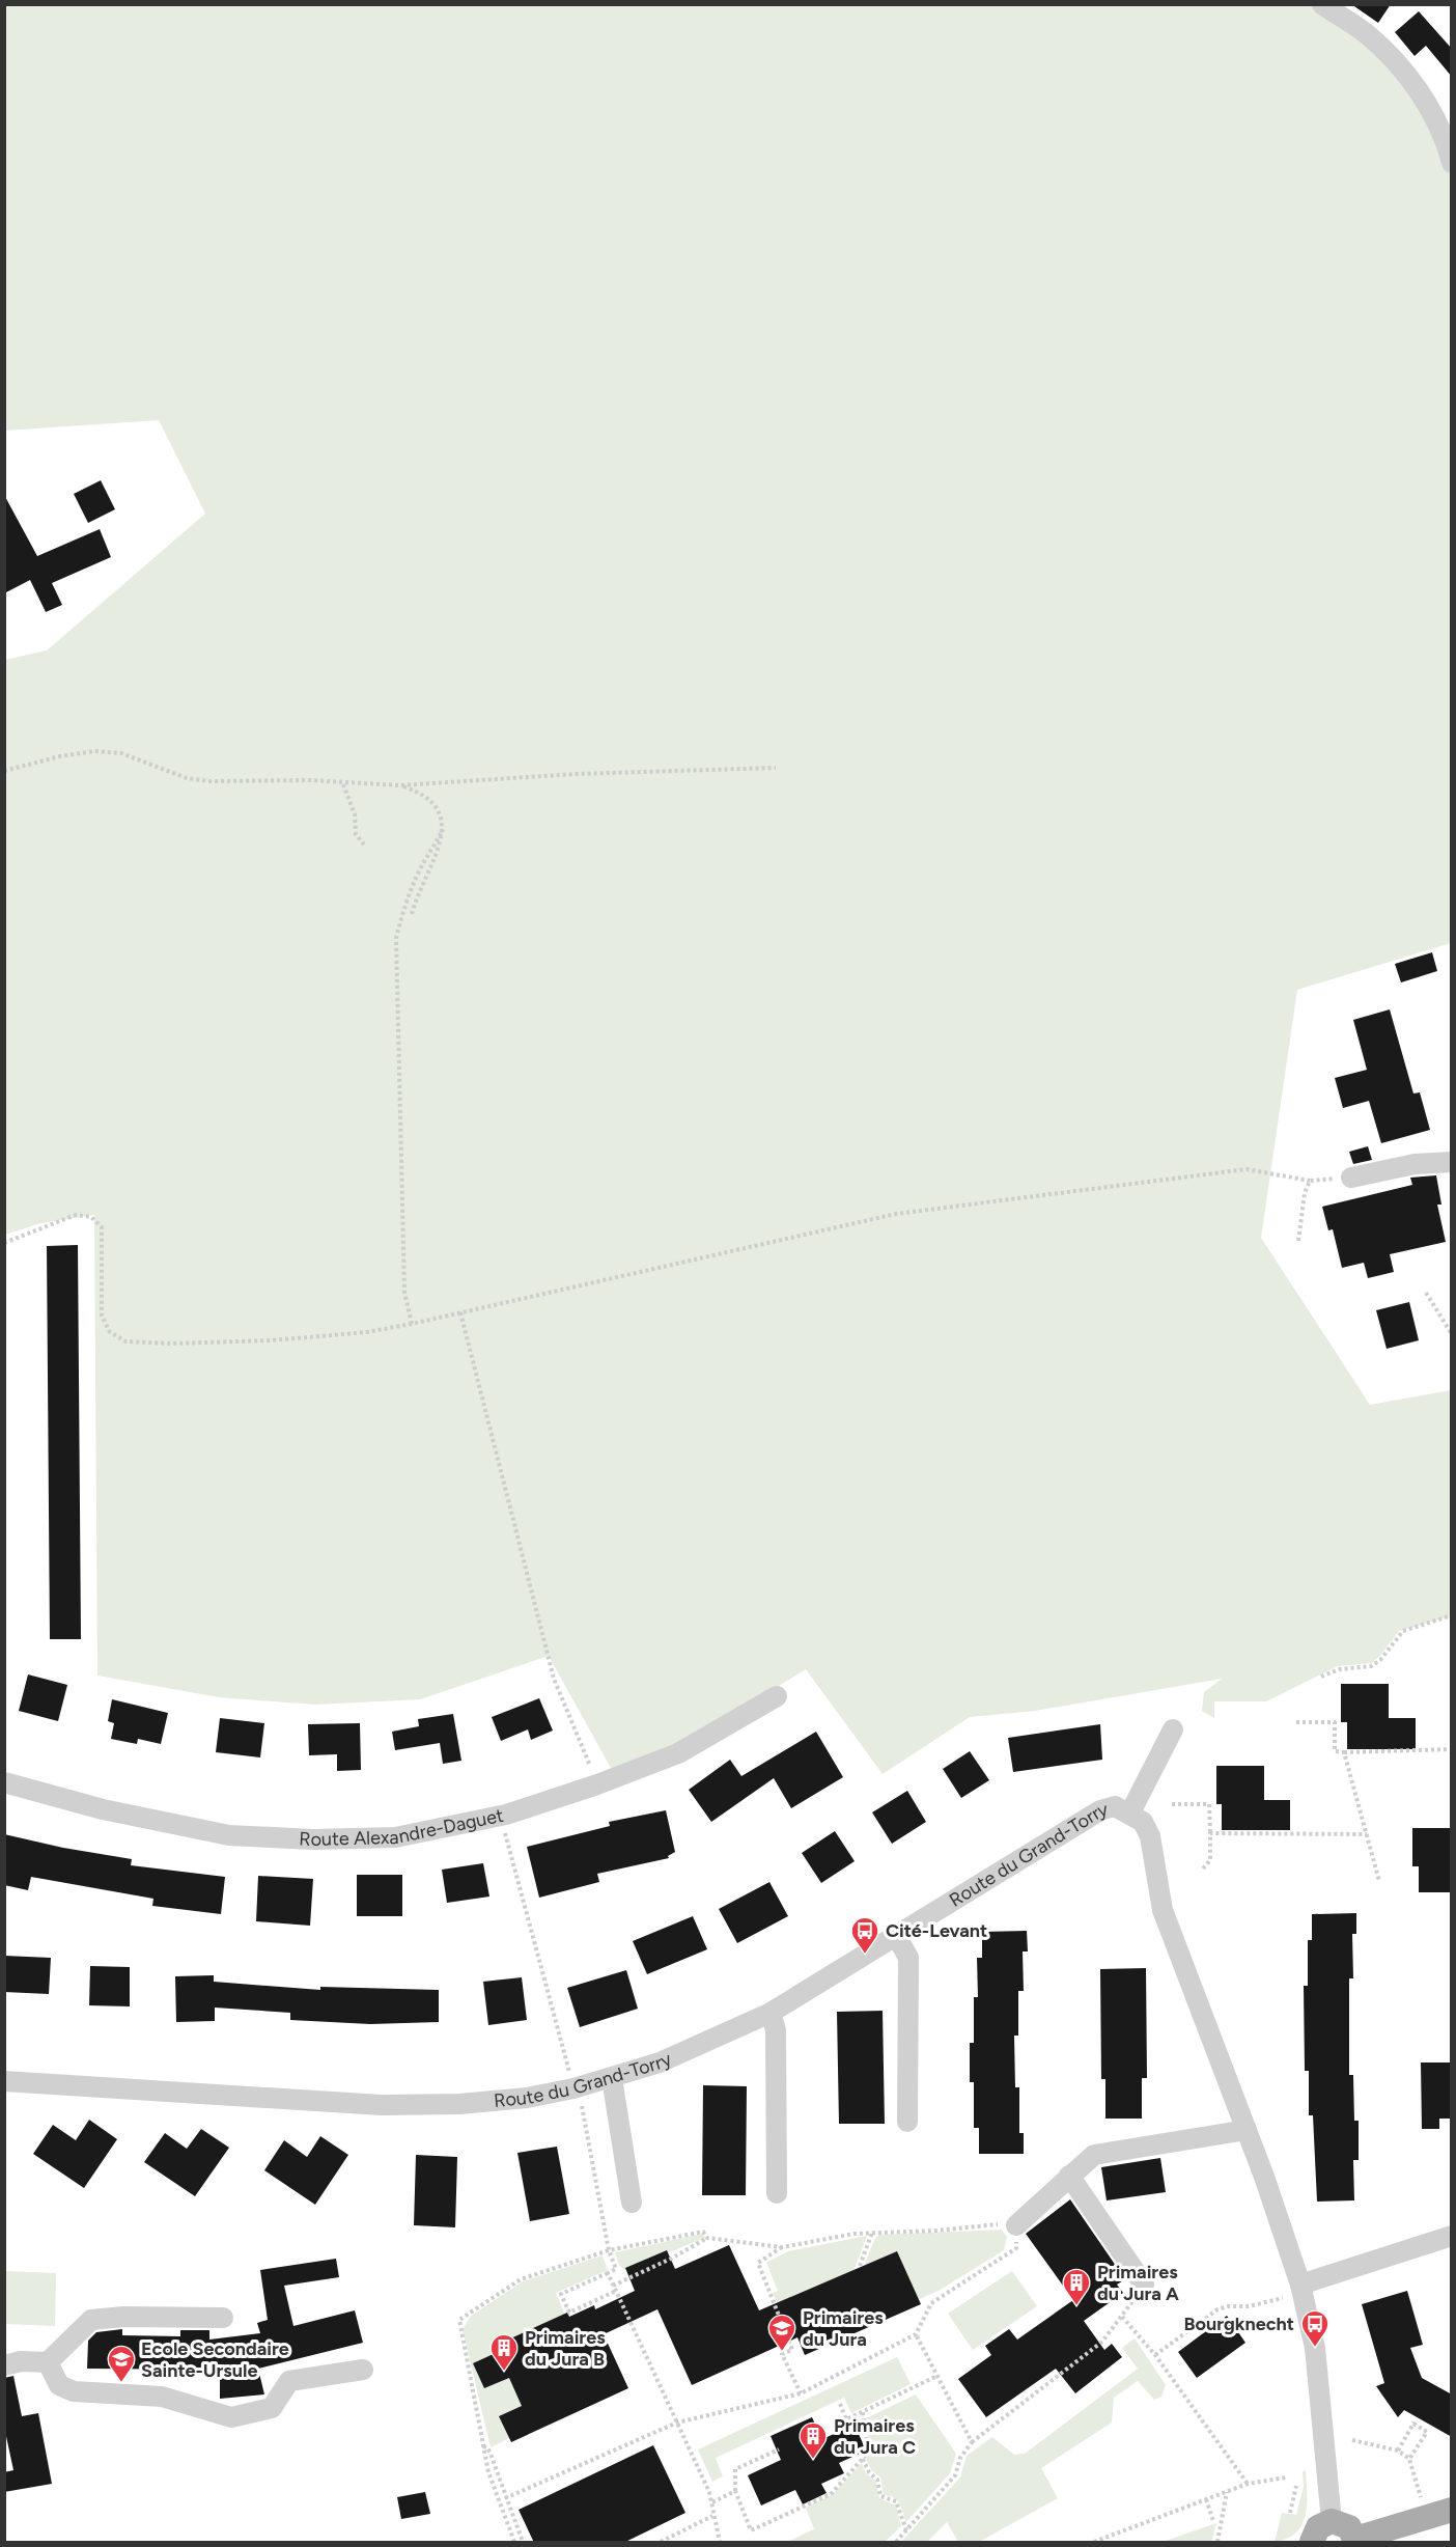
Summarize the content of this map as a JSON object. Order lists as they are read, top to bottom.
{
  "streets": {
    "street": ["Route Alexandre-Daguet", "Route du Grand-Torry"]
  },
  "places": {
    "bus stop": ["Cité-Levant", "Bourgknecht"],
    "building": ["Primaires du Jura A", "Primaires du Jura B", "Primaires du Jura C"],
    "school or university": ["Primaires du Jura", "Ecole Secondaire Sainte-Ursule"]
  }
}
